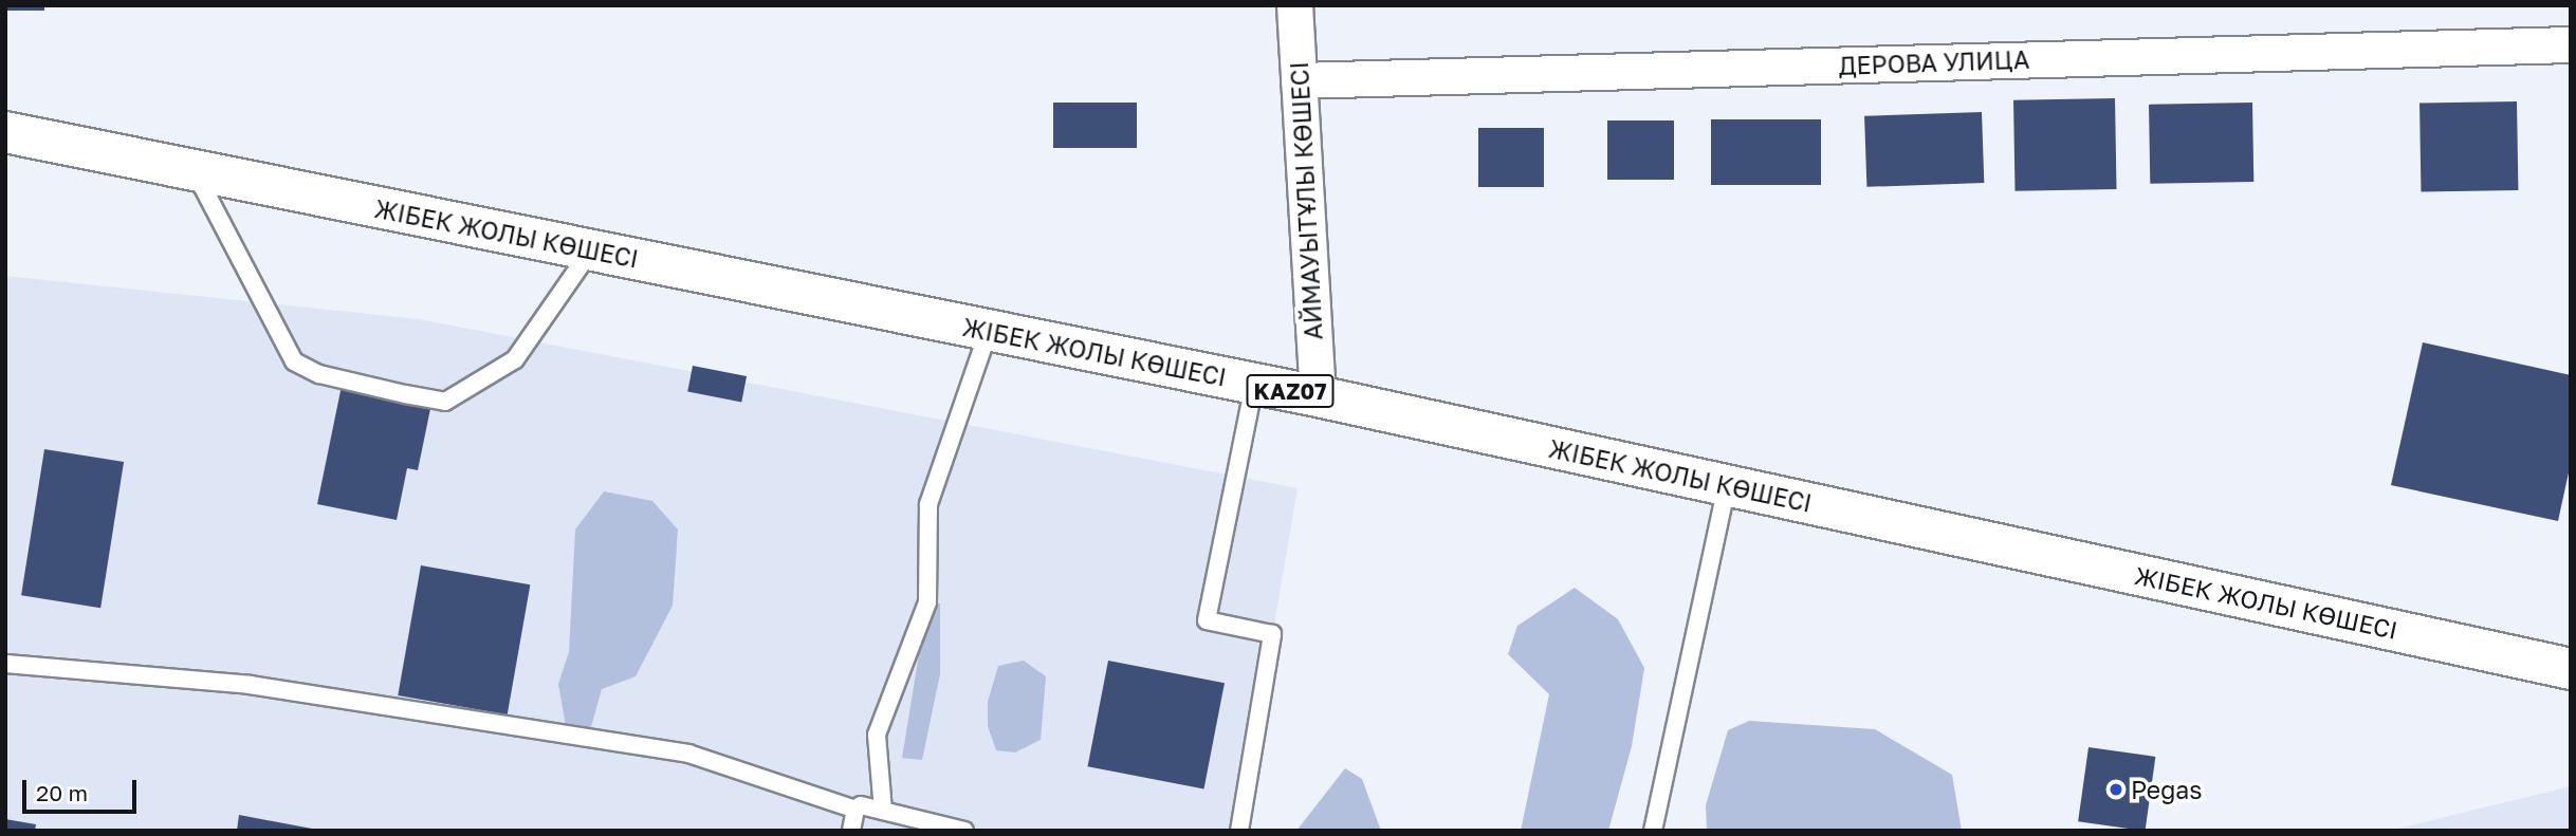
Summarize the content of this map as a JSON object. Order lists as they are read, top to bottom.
{
  "streets": {
    "highway": ["ЖІБЕК ЖОЛЫ КӨШЕСІ", "KAZ07"],
    "street": ["ДЕРОВА УЛИЦА", "АЙМАУЫТҰЛЫ КӨШЕСІ"]
  },
  "crossings": [
    ["ДЕРОВА УЛИЦА", "АЙМАУЫТҰЛЫ КӨШЕСІ"],
    ["АЙМАУЫТҰЛЫ КӨШЕСІ", "ЖІБЕК ЖОЛЫ КӨШЕСІ"]
  ],
  "places": ["Pegas"],
  "scale_bar": "20 m"
}
